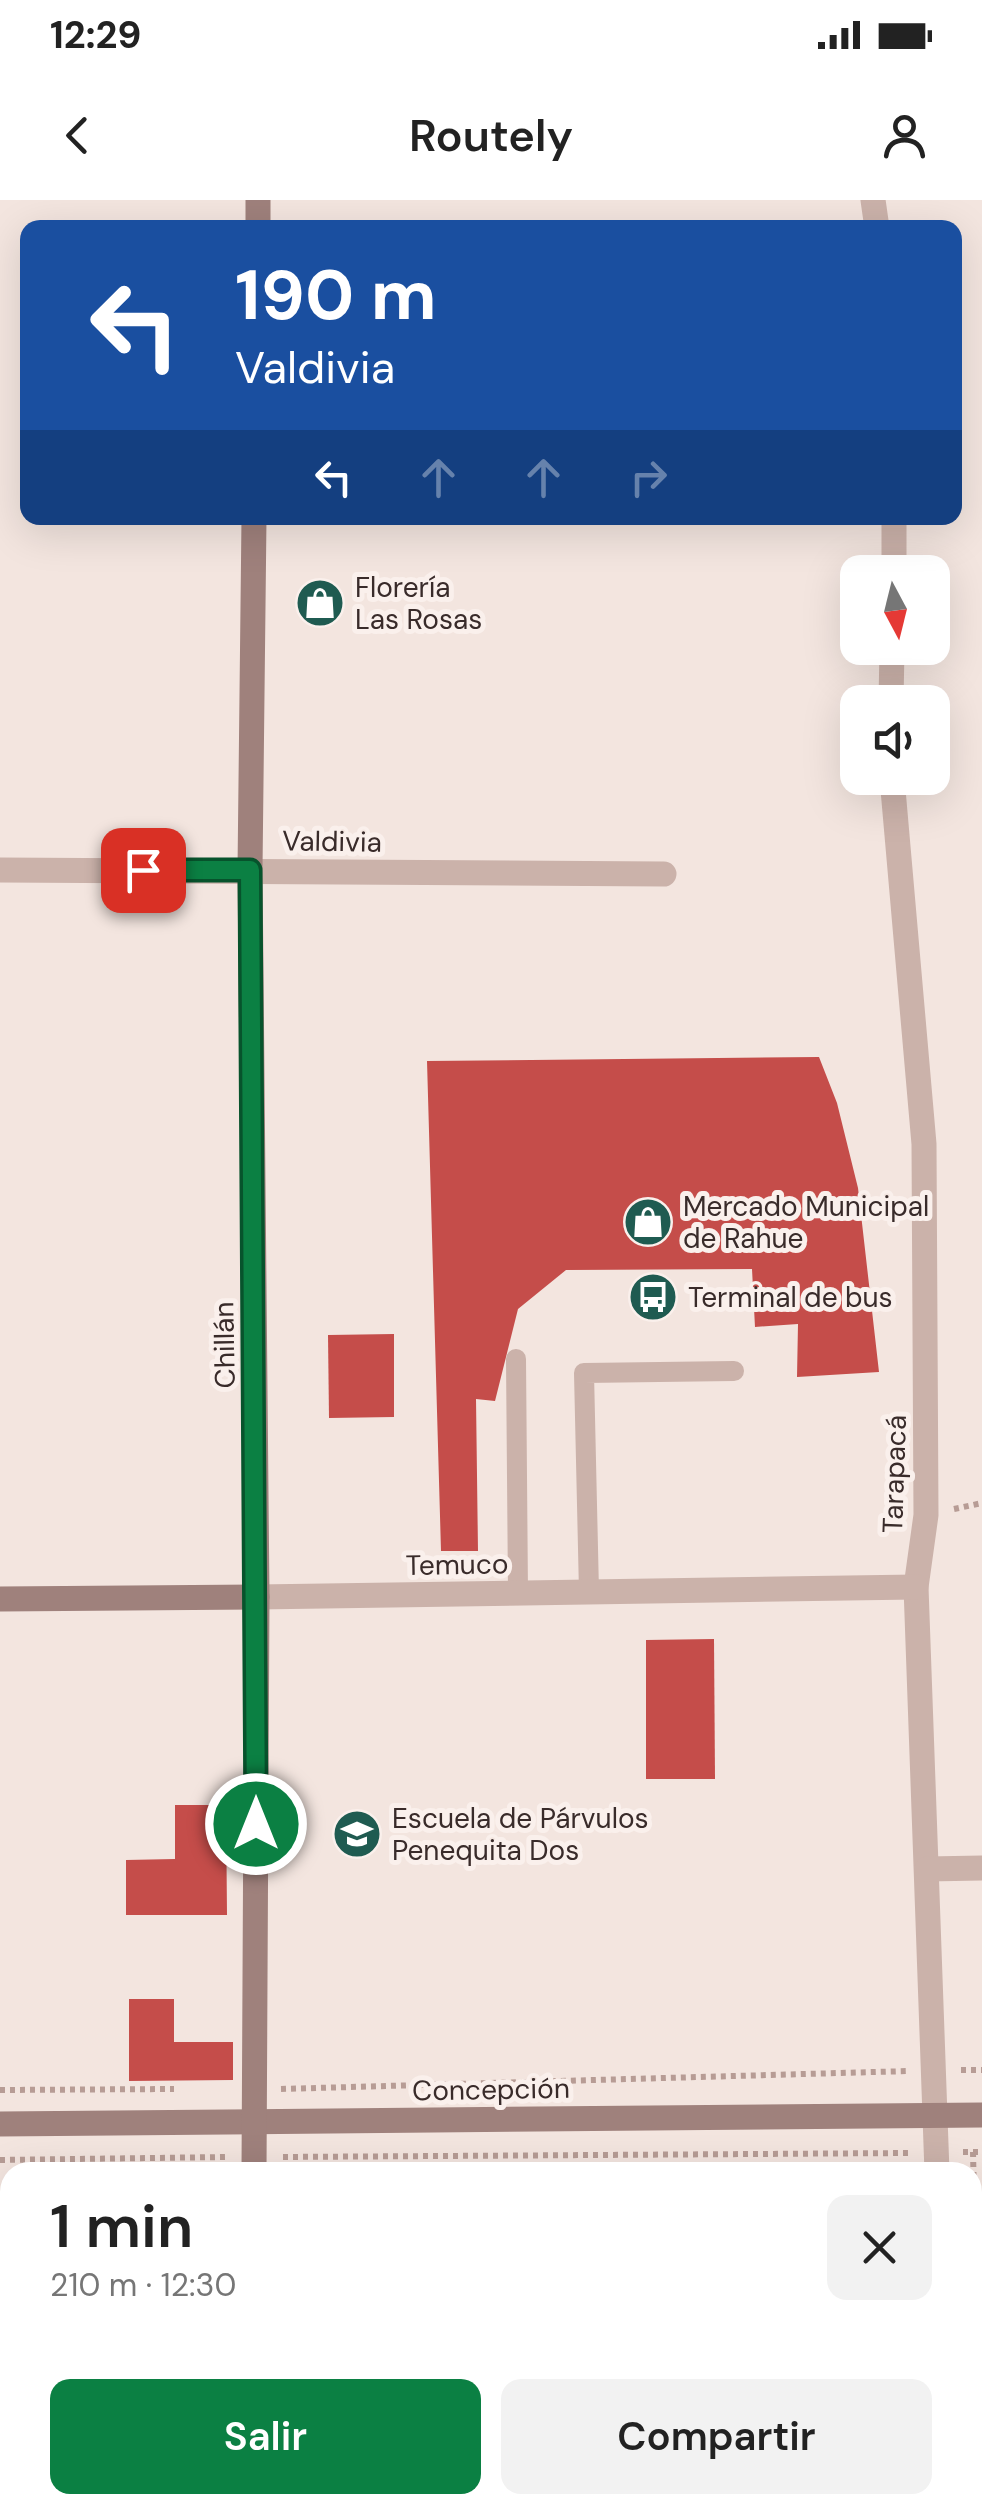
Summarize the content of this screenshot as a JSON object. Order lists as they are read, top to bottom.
{
  "streets": {
    "street": [
      "Valdivia",
      "Chillán",
      "Tarapacá",
      "Temuco",
      "Concepción"
    ]
  },
  "crossings": [
    ["Valdivia", "Chillán"],
    ["Chillán", "Temuco"],
    ["Chillán", "Concepción"],
    ["Tarapacá", "Temuco"],
    ["Tarapacá", "Concepción"]
  ],
  "places": {
    "shop": ["Florería Las Rosas", "Mercado Municipal de Rahue"],
    "bus stop": ["Terminal de bus"],
    "school or university": ["Escuela de Párvulos Penequita Dos"]
  },
  "north": "bottom",
  "page": {
    "status": "12:29",
    "header": "Routely",
    "turn": ["190 m", "Valdivia"],
    "heading": ["1 min", "210 m · 12:30"],
    "buttons": ["Salir", "Compartir"]
  }
}
